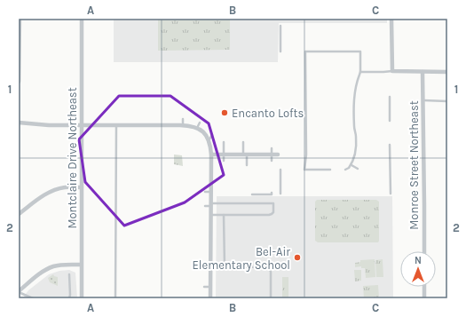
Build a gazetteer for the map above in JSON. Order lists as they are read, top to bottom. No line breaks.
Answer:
{"streets":{"street":["Montclaire Drive Northeast","Monroe Street Northeast"]},"places":["Encanto Lofts","Bel-Air Elementary School"],"north":"top","grid":{"columns":["A","B","C"],"rows":["1","2"]}}
